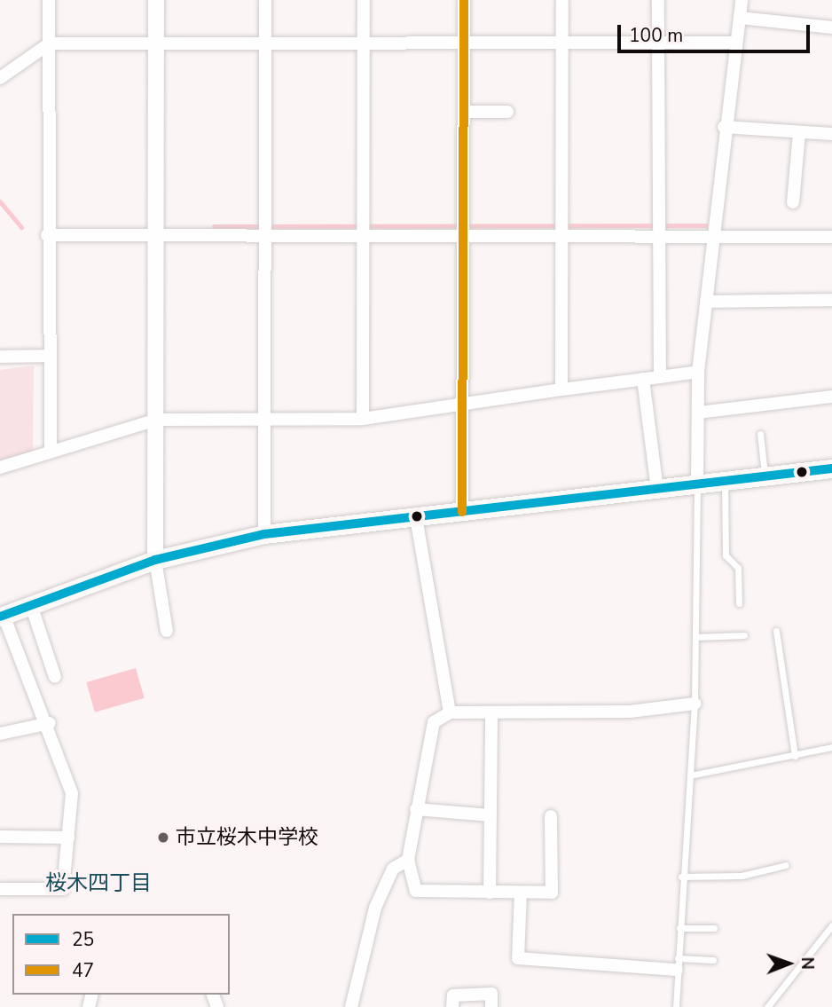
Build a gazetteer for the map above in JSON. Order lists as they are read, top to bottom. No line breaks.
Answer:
{"districts":["桜木四丁目"],"places":["市立桜木中学校"],"lines":["transit line 47","transit line 25"],"legend":["25","47"],"scale_bar":"100 m","north":"right"}
